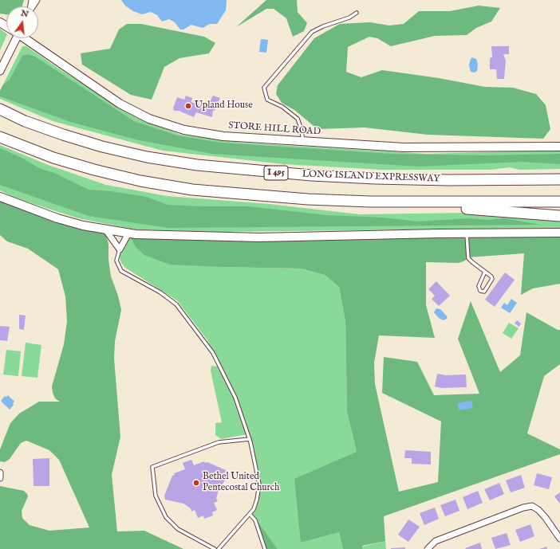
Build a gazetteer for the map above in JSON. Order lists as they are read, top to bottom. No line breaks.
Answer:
{"streets":{"highway":["I 495","LONG ISLAND EXPRESSWAY"],"main road":["STORE HILL ROAD"]},"places":["Upland House","Bethel United Pentecostal Church"],"north":"top"}
